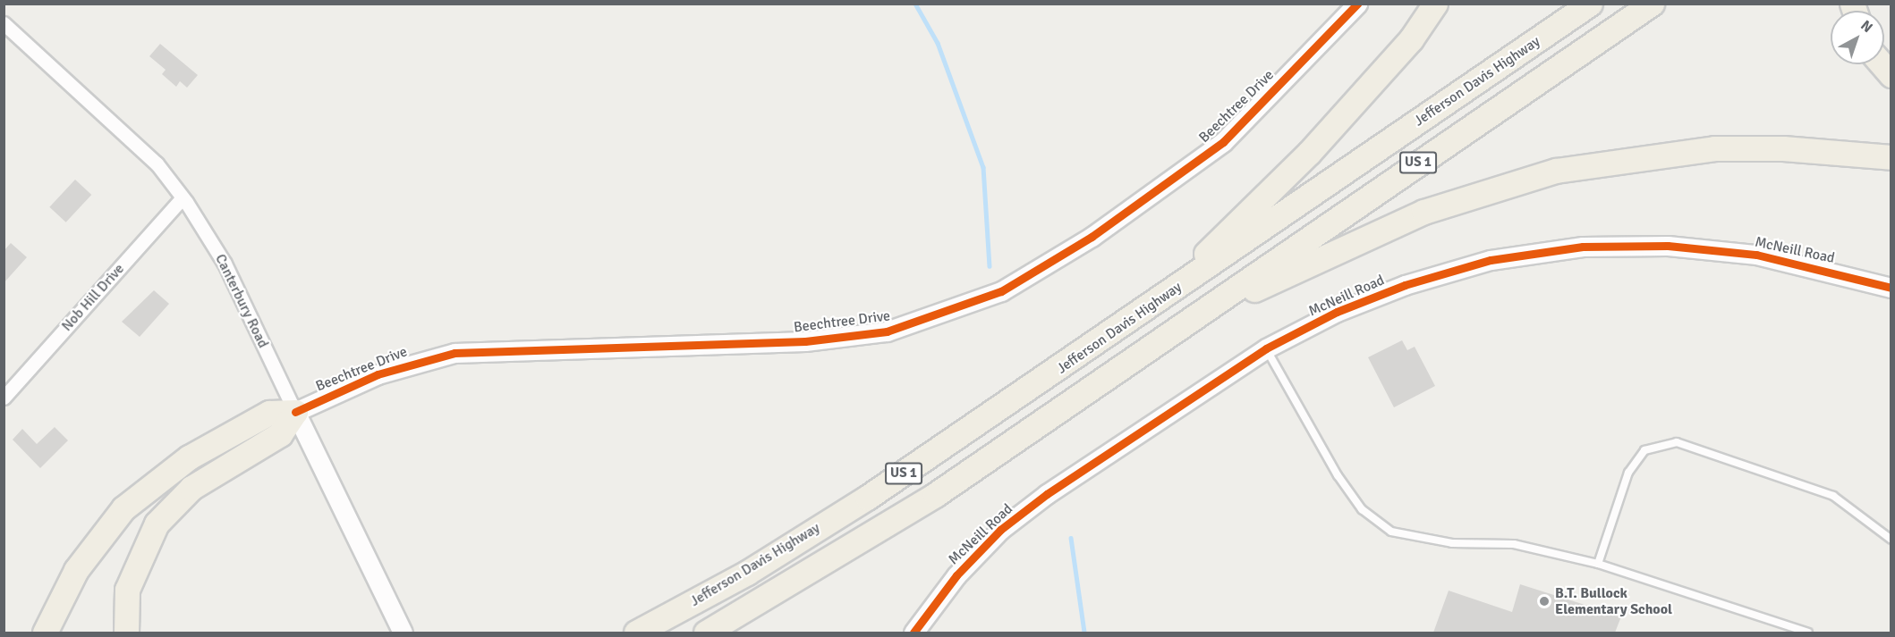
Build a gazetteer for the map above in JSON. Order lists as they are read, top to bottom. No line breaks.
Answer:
{"streets":{"highway":["Jefferson Davis Highway","US 1"],"street":["Beechtree Drive","McNeill Road","Nob Hill Drive","Canterbury Road"]},"crossings":[["Beechtree Drive","Canterbury Road"],["Nob Hill Drive","Canterbury Road"]],"places":["B.T. Bullock Elementary School"],"north":"top right"}
